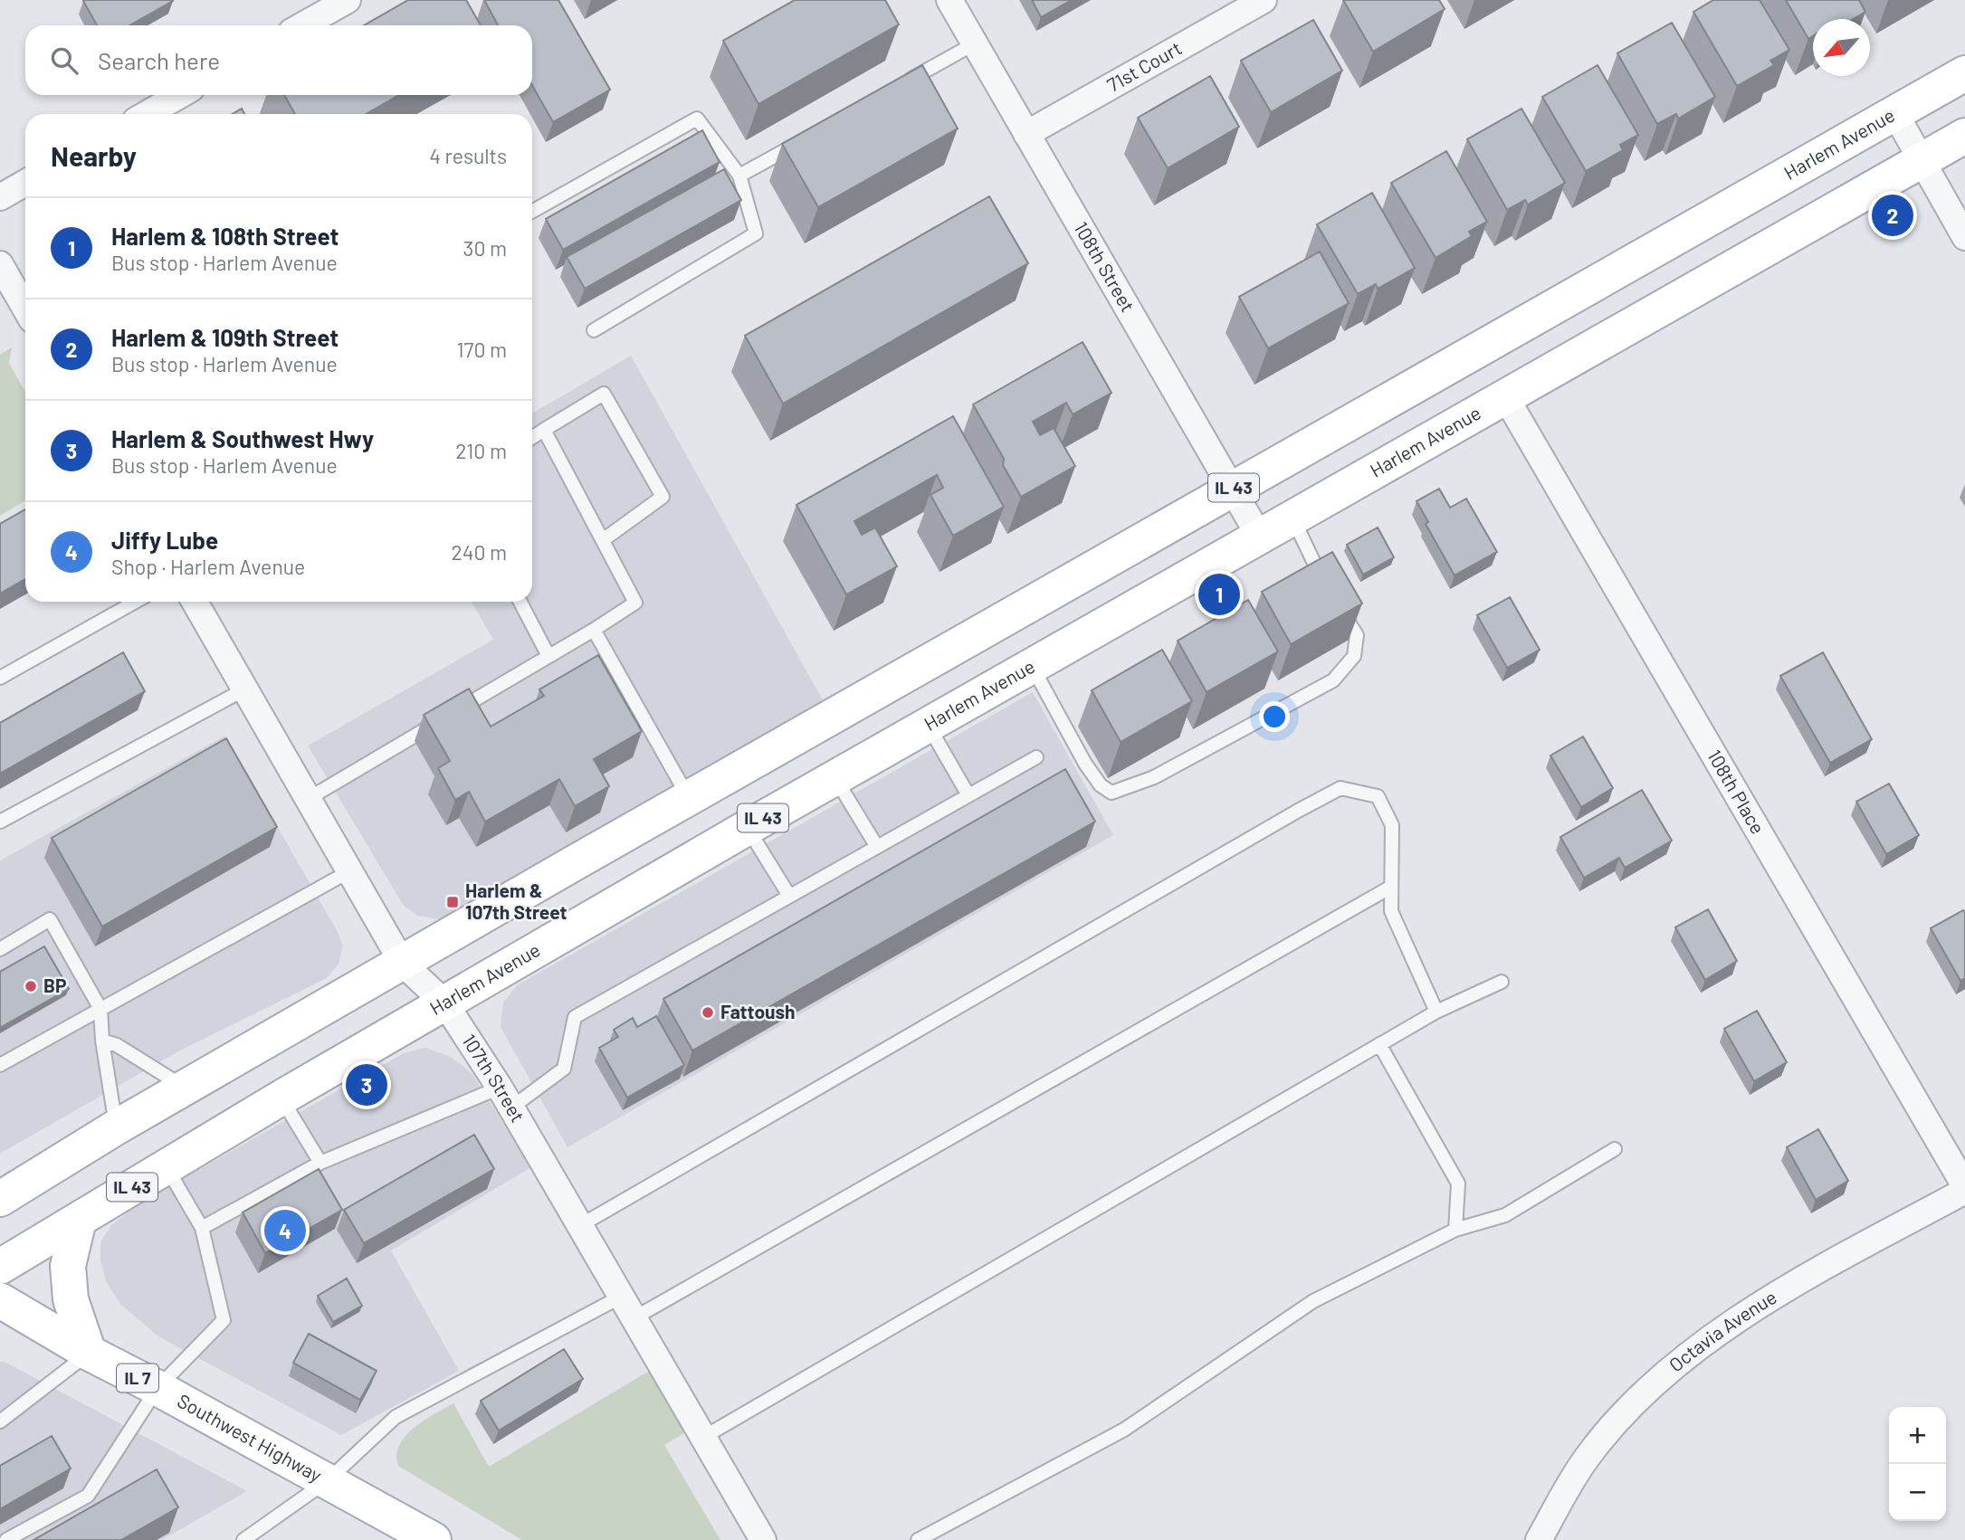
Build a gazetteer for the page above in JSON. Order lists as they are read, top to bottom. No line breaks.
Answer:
{"streets":{"main road":["Harlem Avenue","IL 43","IL 7","Southwest Highway"],"street":["71st Court","108th Street","108th Place","107th Street","Octavia Avenue"]},"crossings":[["71st Court","108th Street"],["Harlem Avenue","108th Street"],["Harlem Avenue","108th Place"],["Harlem Avenue","107th Street"],["Harlem Avenue","Southwest Highway"],["108th Place","Octavia Avenue"]],"places":{"transit":["Harlem & 107th Street"],"other":["BP","Fattoush"]},"north":"bottom left","page":{"search":"Search here","heading":["Nearby","4 results"],"pins":["2","1","3","4"],"list":[{"mark":"1","name":"Harlem & 108th Street","note":"Bus stop · Harlem Avenue","value":"30 m"},{"mark":"2","name":"Harlem & 109th Street","note":"Bus stop · Harlem Avenue","value":"170 m"},{"mark":"3","name":"Harlem & Southwest Hwy","note":"Bus stop · Harlem Avenue","value":"210 m"},{"mark":"4","name":"Jiffy Lube","note":"Shop · Harlem Avenue","value":"240 m"}],"map_buttons":["+","−"]}}
